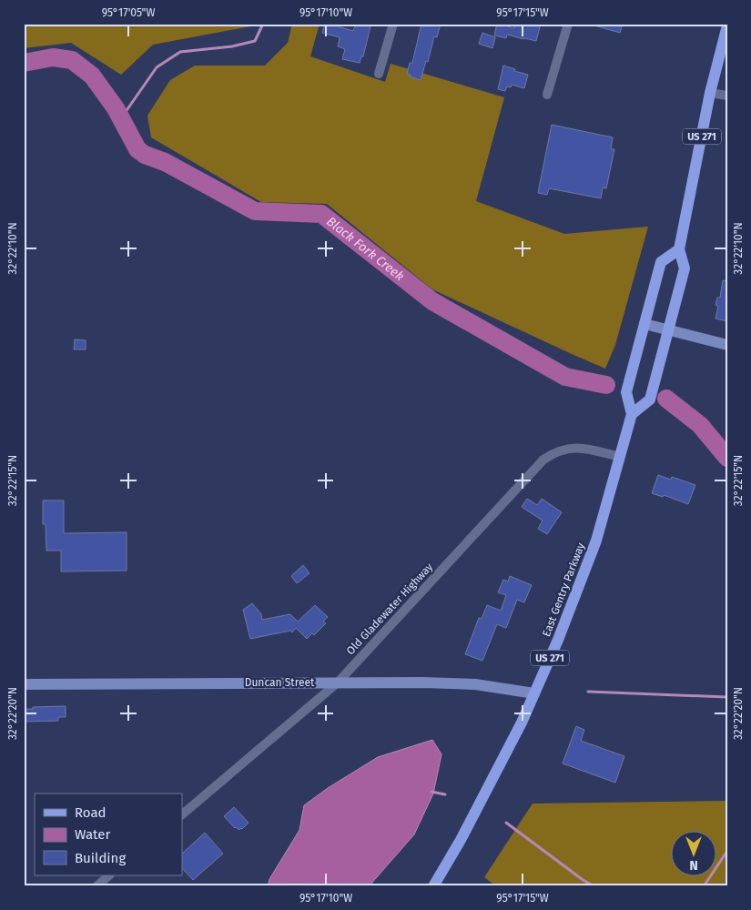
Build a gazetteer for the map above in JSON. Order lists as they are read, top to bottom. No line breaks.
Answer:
{"streets":{"main road":["US 271","East Gentry Parkway"],"street":["Old Gladewater Highway","Duncan Street"]},"crossings":[["US 271","East Gentry Parkway"],["East Gentry Parkway","Old Gladewater Highway"],["East Gentry Parkway","Duncan Street"],["Old Gladewater Highway","Duncan Street"]],"water":["Black Fork Creek"],"legend":["Road","Water","Building"],"north":"bottom","coordinates":["95°17'05\"W","95°17'10\"W","95°17'15\"W","32°22'10\"N","32°22'15\"N","32°22'20\"N"]}
